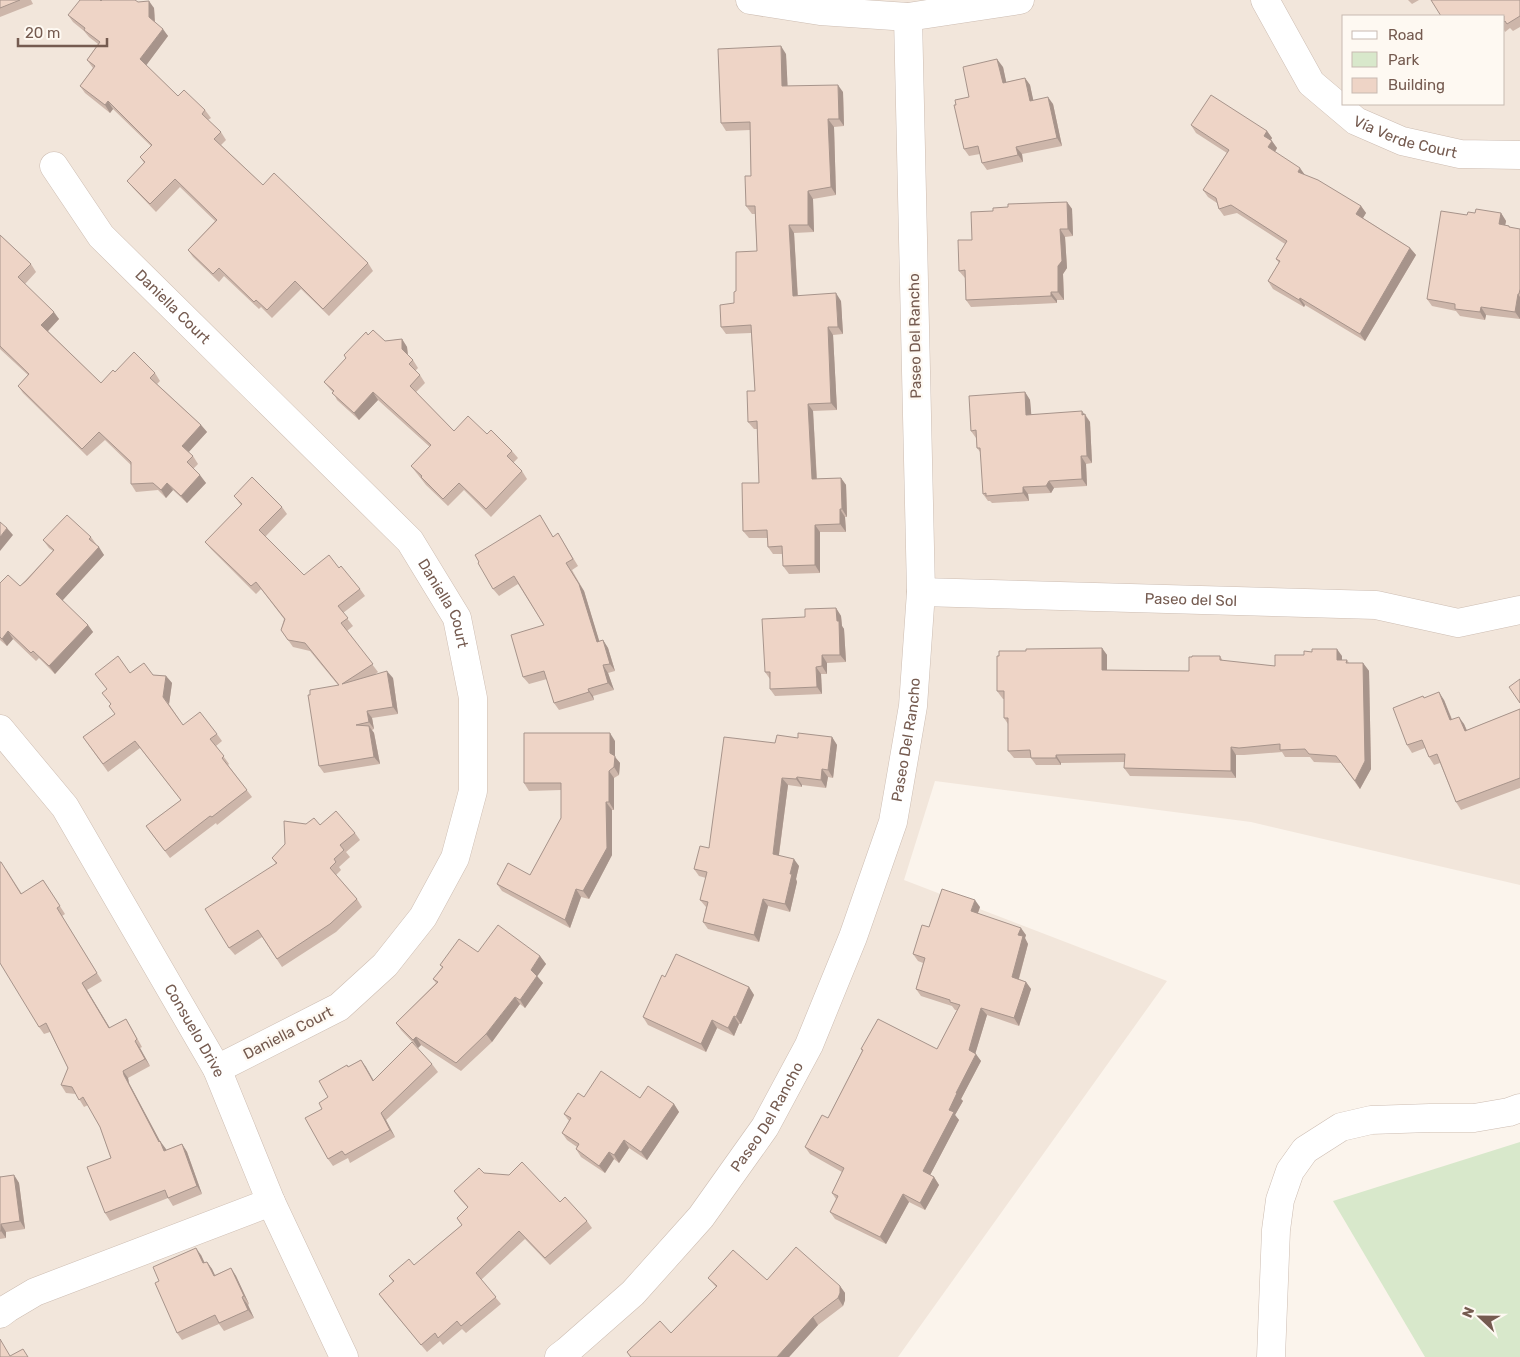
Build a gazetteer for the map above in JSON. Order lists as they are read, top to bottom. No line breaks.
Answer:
{"streets":{"street":["Vía Verde Court","Daniella Court","Paseo Del Rancho","Paseo del Sol","Consuelo Drive"]},"crossings":[["Daniella Court","Consuelo Drive"],["Paseo Del Rancho","Paseo del Sol"]],"legend":["Road","Park","Building"],"scale_bar":"20 m","north":"left"}
